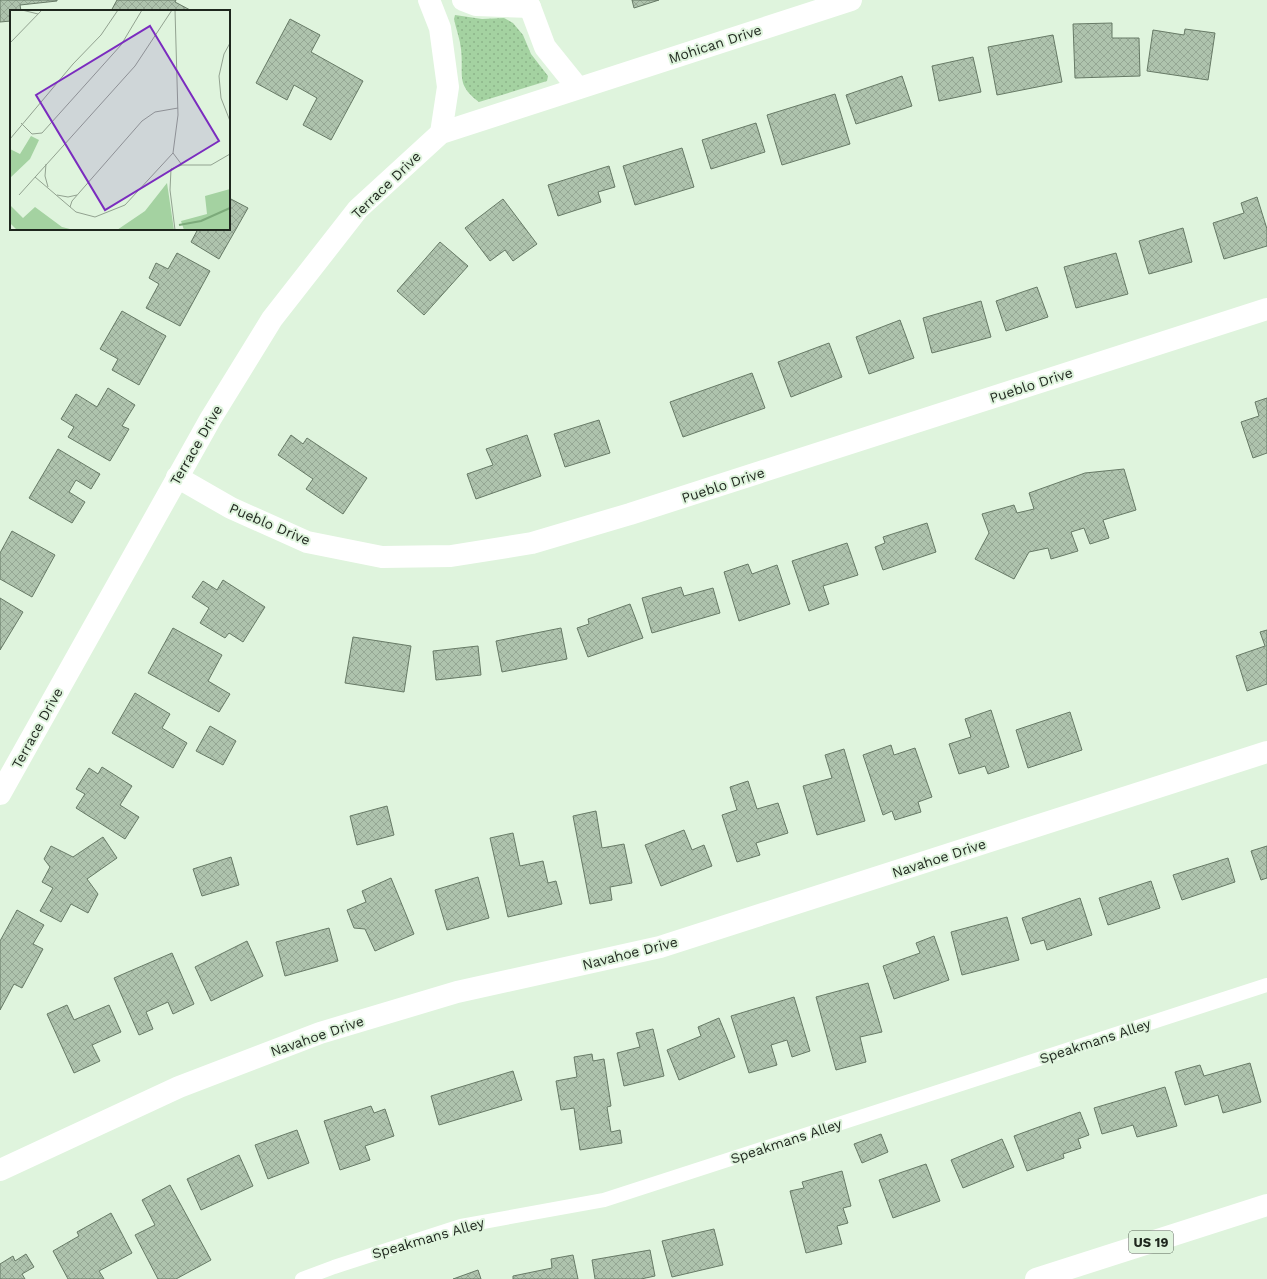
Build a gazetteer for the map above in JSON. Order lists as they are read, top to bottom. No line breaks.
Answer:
{"streets":{"street":["Mohican Drive","Terrace Drive","Pueblo Drive","Navahoe Drive","US 19"],"lane":["Speakmans Alley"]},"crossings":[["Mohican Drive","Terrace Drive"],["Terrace Drive","Pueblo Drive"]]}
